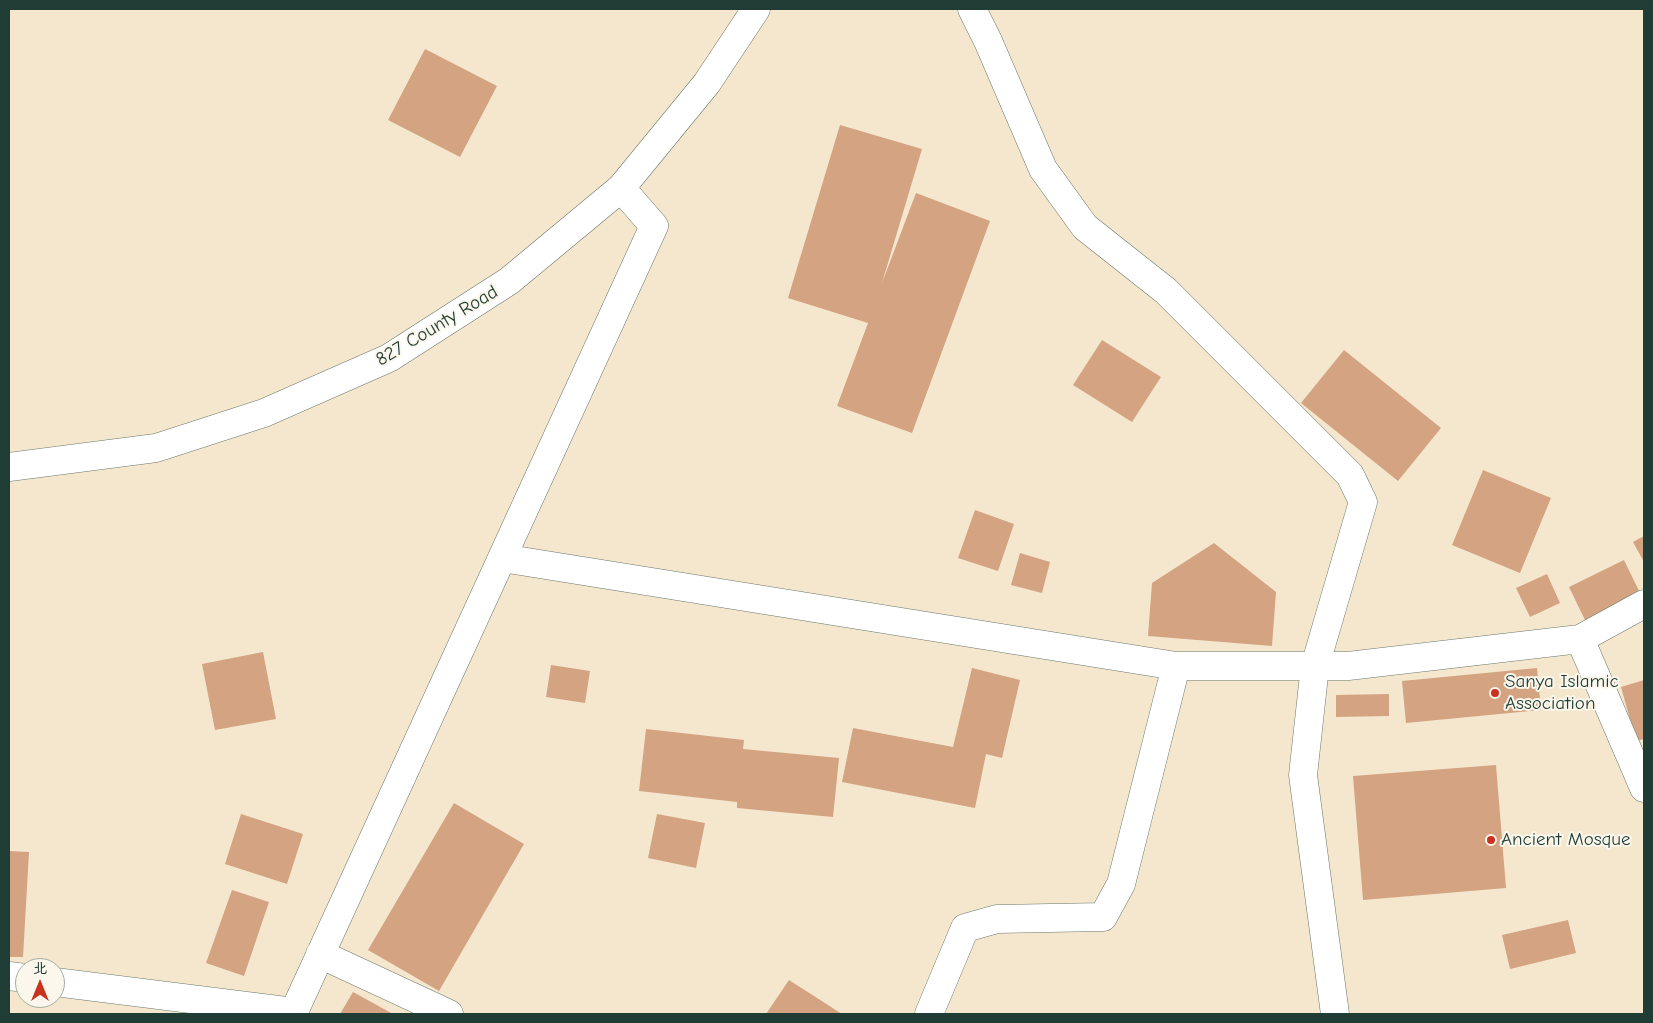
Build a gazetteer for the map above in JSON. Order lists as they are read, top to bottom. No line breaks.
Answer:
{"streets":{"street":["827 County Road"]},"places":["Sanya Islamic Association","Ancient Mosque"],"north":"top"}
